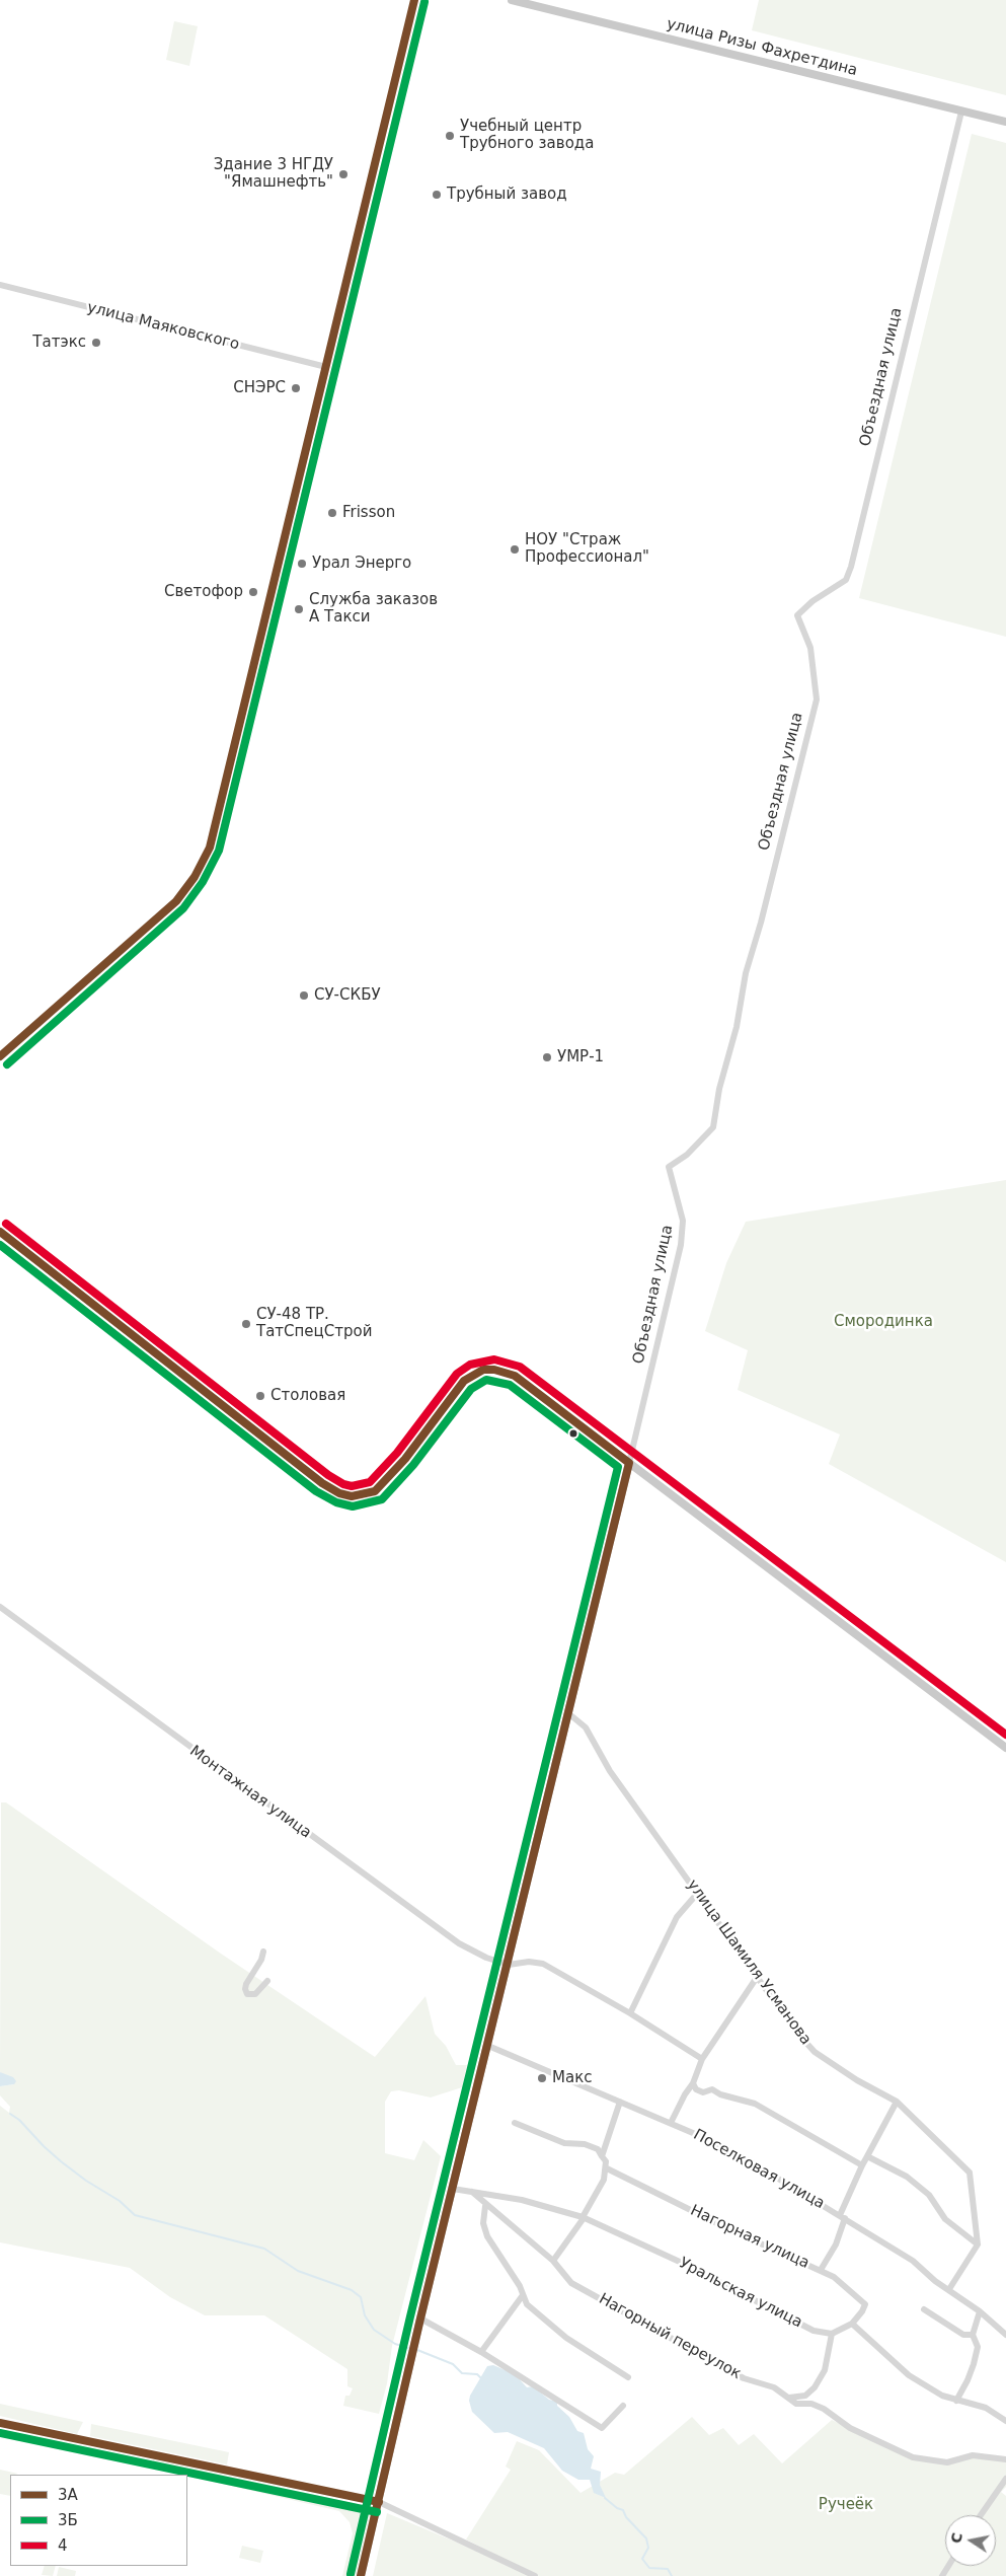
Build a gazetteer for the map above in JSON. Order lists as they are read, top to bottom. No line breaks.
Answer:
{"streets":{"main road":["улица Ризы Фахретдина"],"street":["улица Маяковского","Объездная улица","Монтажная улица","улица Шамиля Усманова","Поселковая улица","Нагорная улица","Уральская улица","Нагорный переулок"]},"crossings":[["улица Ризы Фахретдина","Объездная улица"],["Уральская улица","Нагорный переулок"]],"parks":["Смородинка","Ручеёк"],"places":["Учебный центр Трубного завода","Здание 3 НГДУ \"Ямашнефть\"","Трубный завод","Татэкс","СНЭРС","Frisson","НОУ \"Страж Профессионал\"","Урал Энерго","Светофор","Служба заказов А Такси","СУ-СКБУ","УМР-1","СУ-48 ТР. ТатСпецСтрой","Столовая","Макс"],"lines":["transit line 3А","transit line 3Б","transit line 4"],"legend":["3А","3Б","4"],"north":"left"}
